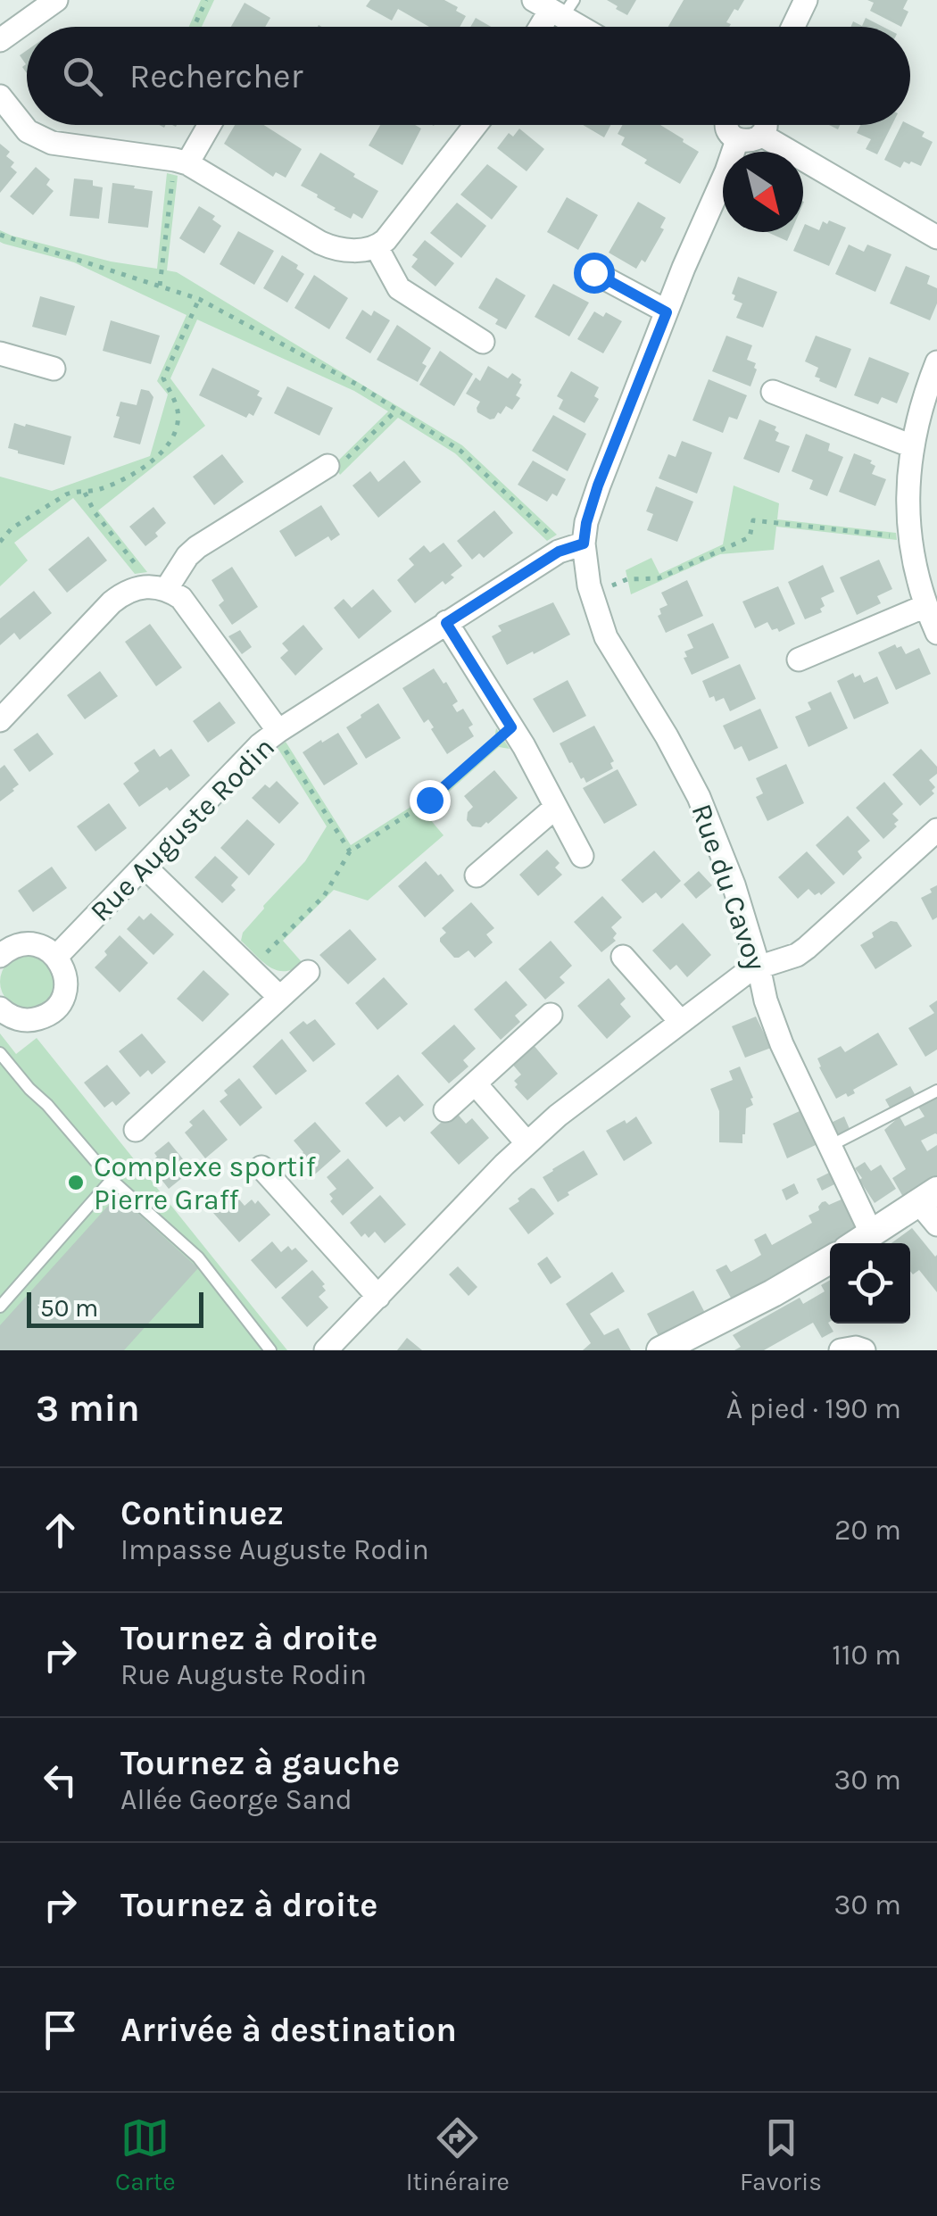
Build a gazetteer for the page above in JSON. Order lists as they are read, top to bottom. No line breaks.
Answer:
{"streets":{"street":["Rue Auguste Rodin","Rue du Cavoy"]},"crossings":[["Rue Auguste Rodin","Rue du Cavoy"]],"places":["Complexe sportif Pierre Graff"],"scale_bar":"50 m","north":"bottom right","page":{"search":"Rechercher","scale":"50 m","heading":["3 min","À pied · 190 m"],"list":[["Continuez","Impasse Auguste Rodin","20 m"],["Tournez à droite","Rue Auguste Rodin","110 m"],["Tournez à gauche","Allée George Sand","30 m"],["Tournez à droite","30 m"],"Arrivée à destination"],"nav":["Carte","Itinéraire","Favoris"]}}
